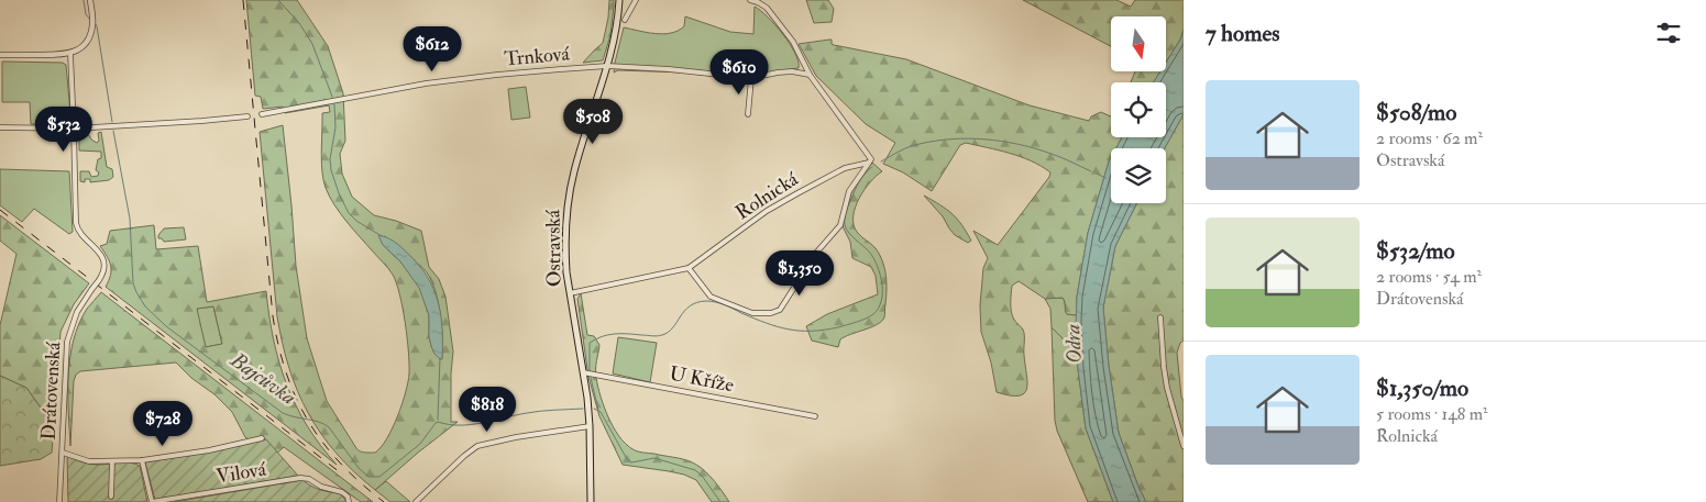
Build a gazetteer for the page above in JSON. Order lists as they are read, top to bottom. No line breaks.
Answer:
{"streets":{"main road":["Ostravská"],"street":["Trnková","Rolnická","U Kříže","Drátovenská","Vilová"]},"crossings":[["Trnková","Ostravská"],["Rolnická","Ostravská"],["Ostravská","U Kříže"]],"water":["Odra","Bajcůvka"],"north":"bottom","page":{"heading":"7 homes","price":["$612","$610","$508","$532","$1,350","$818","$728"],"list":[{"name":"$508/mo","note":"2 rooms · 62 m² · Ostravská"},{"name":"$532/mo","note":"2 rooms · 54 m² · Drátovenská"},{"name":"$1,350/mo","note":"5 rooms · 148 m² · Rolnická"}]}}
